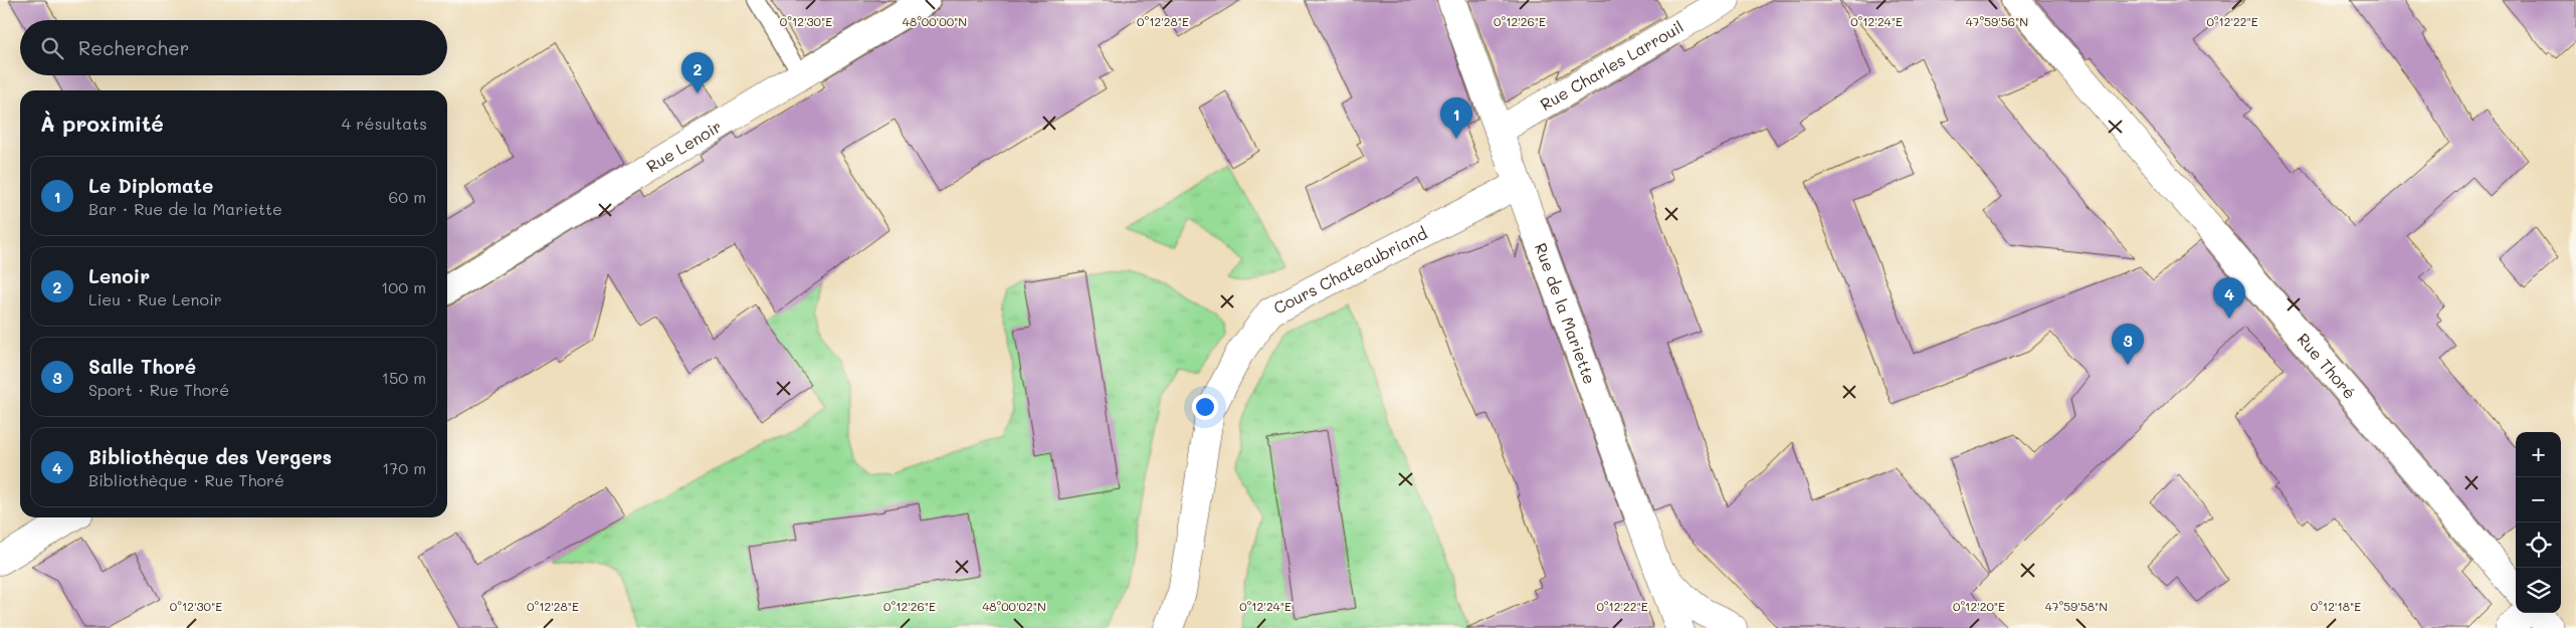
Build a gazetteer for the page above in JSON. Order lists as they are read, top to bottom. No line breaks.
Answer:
{"streets":{"street":["Rue Charles Larrouil","Rue Lenoir","Cours Chateaubriand","Rue de la Mariette","Rue Thoré"]},"crossings":[["Rue Charles Larrouil","Rue de la Mariette"],["Cours Chateaubriand","Rue de la Mariette"]],"page":{"search":"Rechercher","pins":["2","1","4","3"],"heading":["À proximité","4 résultats"],"list":[{"mark":"1","name":"Le Diplomate","note":"Bar · Rue de la Mariette","value":"60 m"},{"mark":"2","name":"Lenoir","note":"Lieu · Rue Lenoir","value":"100 m"},{"mark":"3","name":"Salle Thoré","note":"Sport · Rue Thoré","value":"150 m"},{"mark":"4","name":"Bibliothèque des Vergers","note":"Bibliothèque · Rue Thoré","value":"170 m"}],"map_buttons":["+","−"]},"coordinates":["0°12'30\"E","48°00'00\"N","0°12'28\"E","0°12'26\"E","0°12'24\"E","47°59'56\"N","0°12'22\"E","48°00'02\"N","0°12'20\"E","47°59'58\"N","0°12'18\"E"]}
